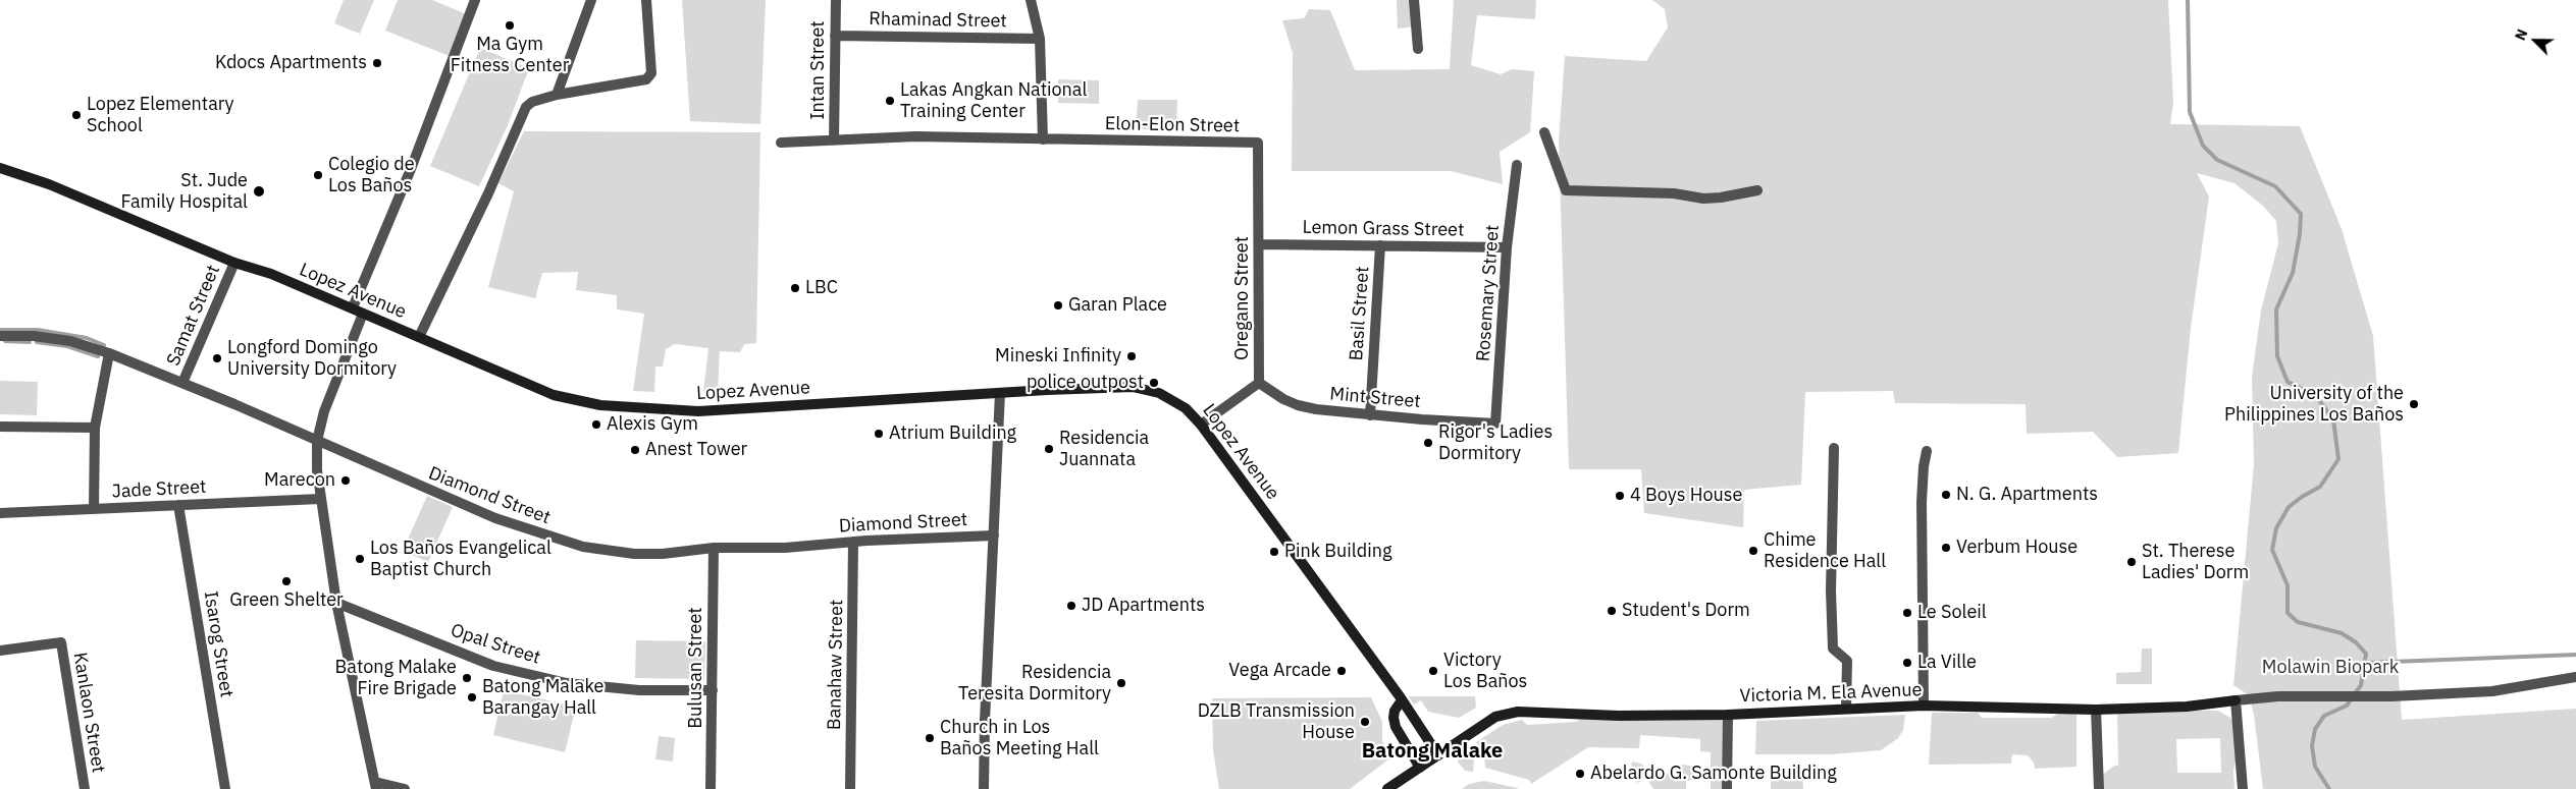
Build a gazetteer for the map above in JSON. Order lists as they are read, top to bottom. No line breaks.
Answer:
{"streets":{"main road":["Lopez Avenue","Victoria M. Ela Avenue"],"street":["Rhaminad Street","Intan Street","Elon-Elon Street","Lemon Grass Street","Rosemary Street","Oregano Street","Basil Street","Samat Street","Mint Street","Jade Street","Diamond Street","Isarog Street","Opal Street","Banahaw Street","Bulusan Street","Kanlaon Street"]},"crossings":[["Rhaminad Street","Intan Street"],["Intan Street","Elon-Elon Street"],["Elon-Elon Street","Oregano Street"],["Lemon Grass Street","Rosemary Street"],["Lemon Grass Street","Oregano Street"],["Lemon Grass Street","Basil Street"],["Lopez Avenue","Oregano Street"],["Lopez Avenue","Samat Street"],["Lopez Avenue","Victoria M. Ela Avenue"],["Rosemary Street","Mint Street"],["Oregano Street","Mint Street"],["Basil Street","Mint Street"],["Samat Street","Diamond Street"],["Jade Street","Isarog Street"],["Diamond Street","Banahaw Street"],["Diamond Street","Bulusan Street"],["Opal Street","Bulusan Street"]],"districts":["Batong Malake"],"parks":["Molawin Biopark"],"places":["Ma Gym Fitness Center","Kdocs Apartments","Lakas Angkan National Training Center","Lopez Elementary School","Colegio de Los Baños","St. Jude Family Hospital","LBC","Garan Place","Mineski Infinity","Longford Domingo University Dormitory","police outpost","University of the Philippines Los Baños","Alexis Gym","Atrium Building","Rigor's Ladies Dormitory","Residencia Juannata","Anest Tower","Marecon","N. G. Apartments","4 Boys House","Verbum House","Chime Residence Hall","Pink Building","Los Baños Evangelical Baptist Church","St. Therese Ladies' Dorm","Green Shelter","JD Apartments","Student's Dorm","Le Soleil","La Ville","Vega Arcade","Victory Los Baños","Batong Malake Fire Brigade","Residencia Teresita Dormitory","Batong Malake Barangay Hall","DZLB Transmission House","Church in Los Baños Meeting Hall","Abelardo G. Samonte Building"],"north":"top left"}
